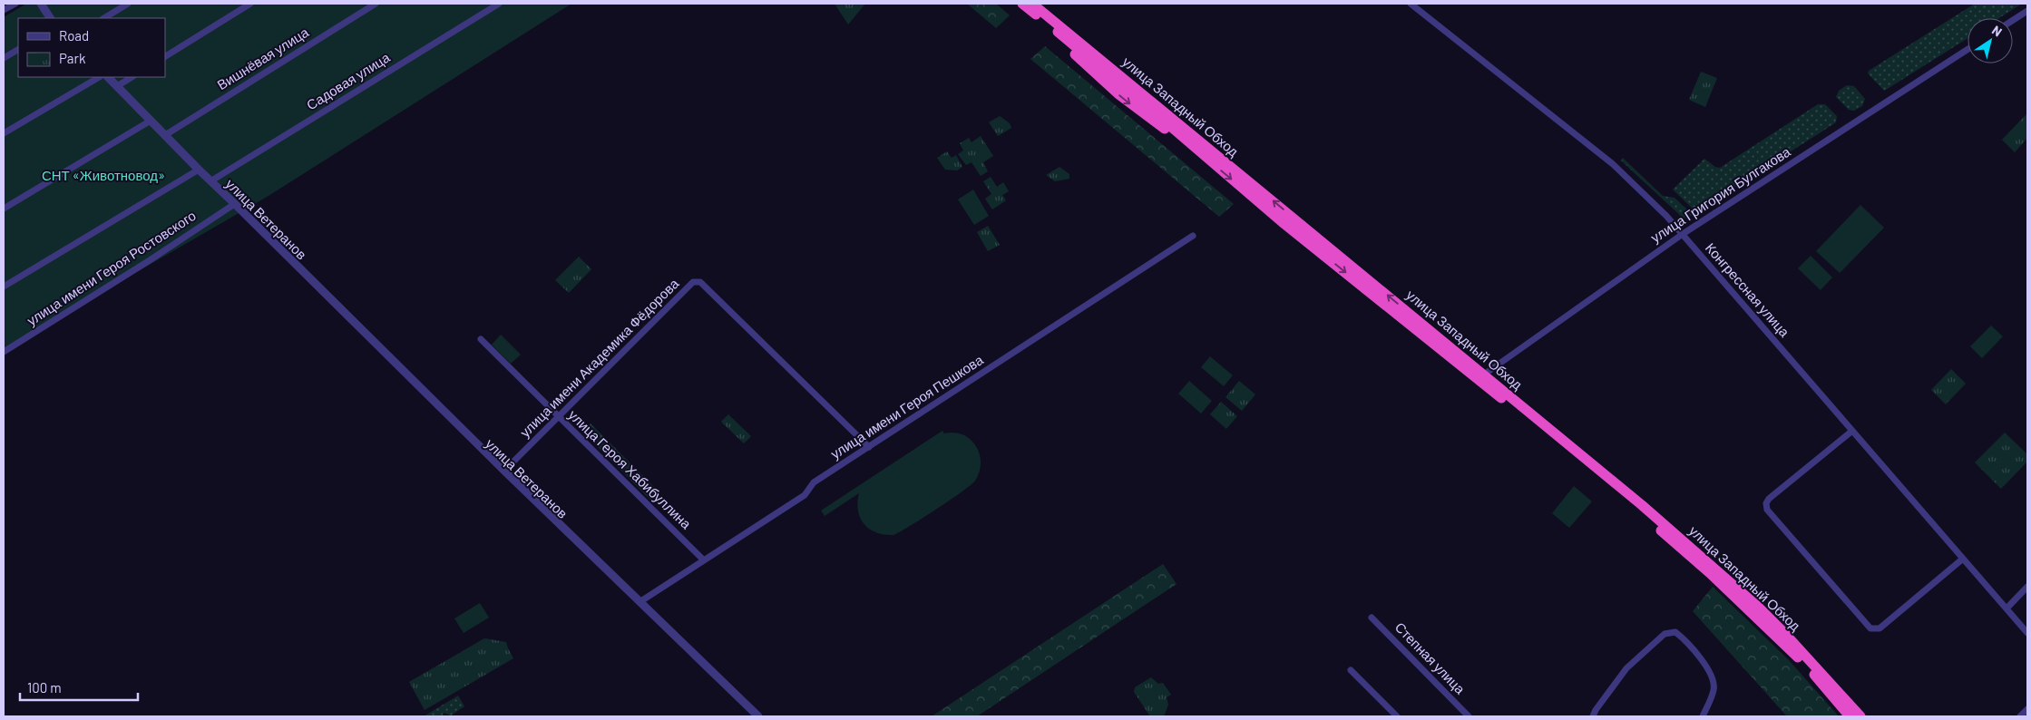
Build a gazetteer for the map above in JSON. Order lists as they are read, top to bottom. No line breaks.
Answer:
{"streets":{"highway":["улица Западный Обход"],"street":["Вишнёвая улица","Садовая улица","улица Григория Булгакова","улица Ветеранов","улица имени Героя Ростовского","Конгрессная улица","улица имени Академика Фёдорова","улица имени Героя Пешкова","улица Героя Хабибуллина","Степная улица"]},"crossings":[["Садовая улица","улица Ветеранов"],["улица Западный Обход","улица Григория Булгакова"],["улица Григория Булгакова","Конгрессная улица"],["улица Ветеранов","улица имени Героя Ростовского"],["улица Ветеранов","улица имени Академика Фёдорова"],["улица Ветеранов","улица имени Героя Пешкова"],["улица имени Академика Фёдорова","улица имени Героя Пешкова"],["улица имени Академика Фёдорова","улица Героя Хабибуллина"],["улица имени Героя Пешкова","улица Героя Хабибуллина"]],"parks":["СНТ «Животновод»"],"legend":["Road","Park"],"scale_bar":"100 m","north":"top right"}
